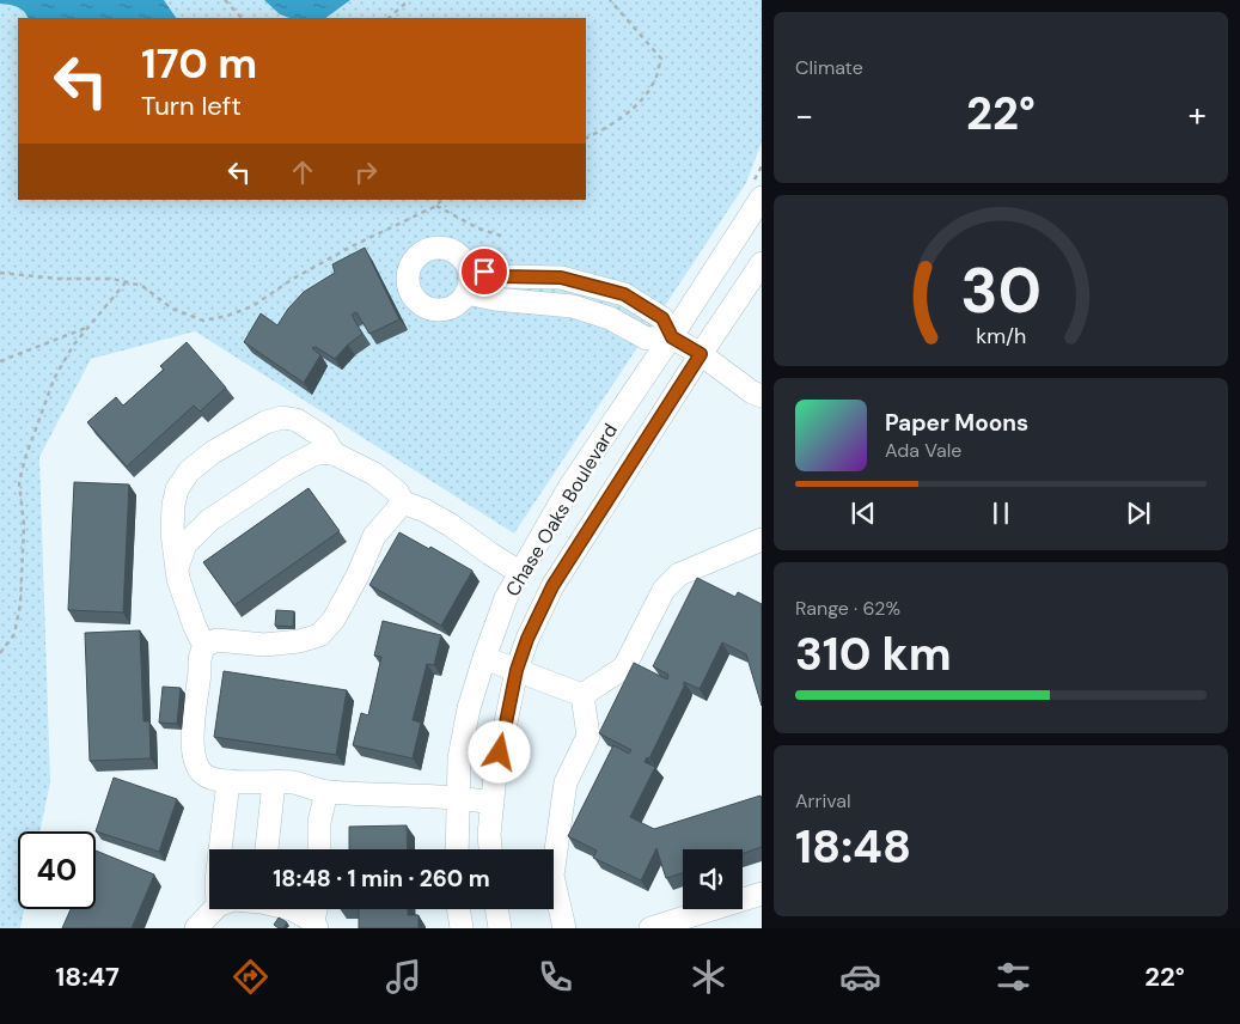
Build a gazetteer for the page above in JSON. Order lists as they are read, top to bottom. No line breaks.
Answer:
{"streets":{"street":["Chase Oaks Boulevard"]},"page":{"tile":["Climate",["Range · 62%","310 km"],["Arrival","18:48"]],"turn":["170 m","Turn left"],"heat":["−","22°","+"],"song":["Paper Moons","Ada Vale"],"limit":"40","trip":"18:48 · 1 min · 260 m","tabs":["18:47","22°"],"gauge":["30","km/h"]}}
